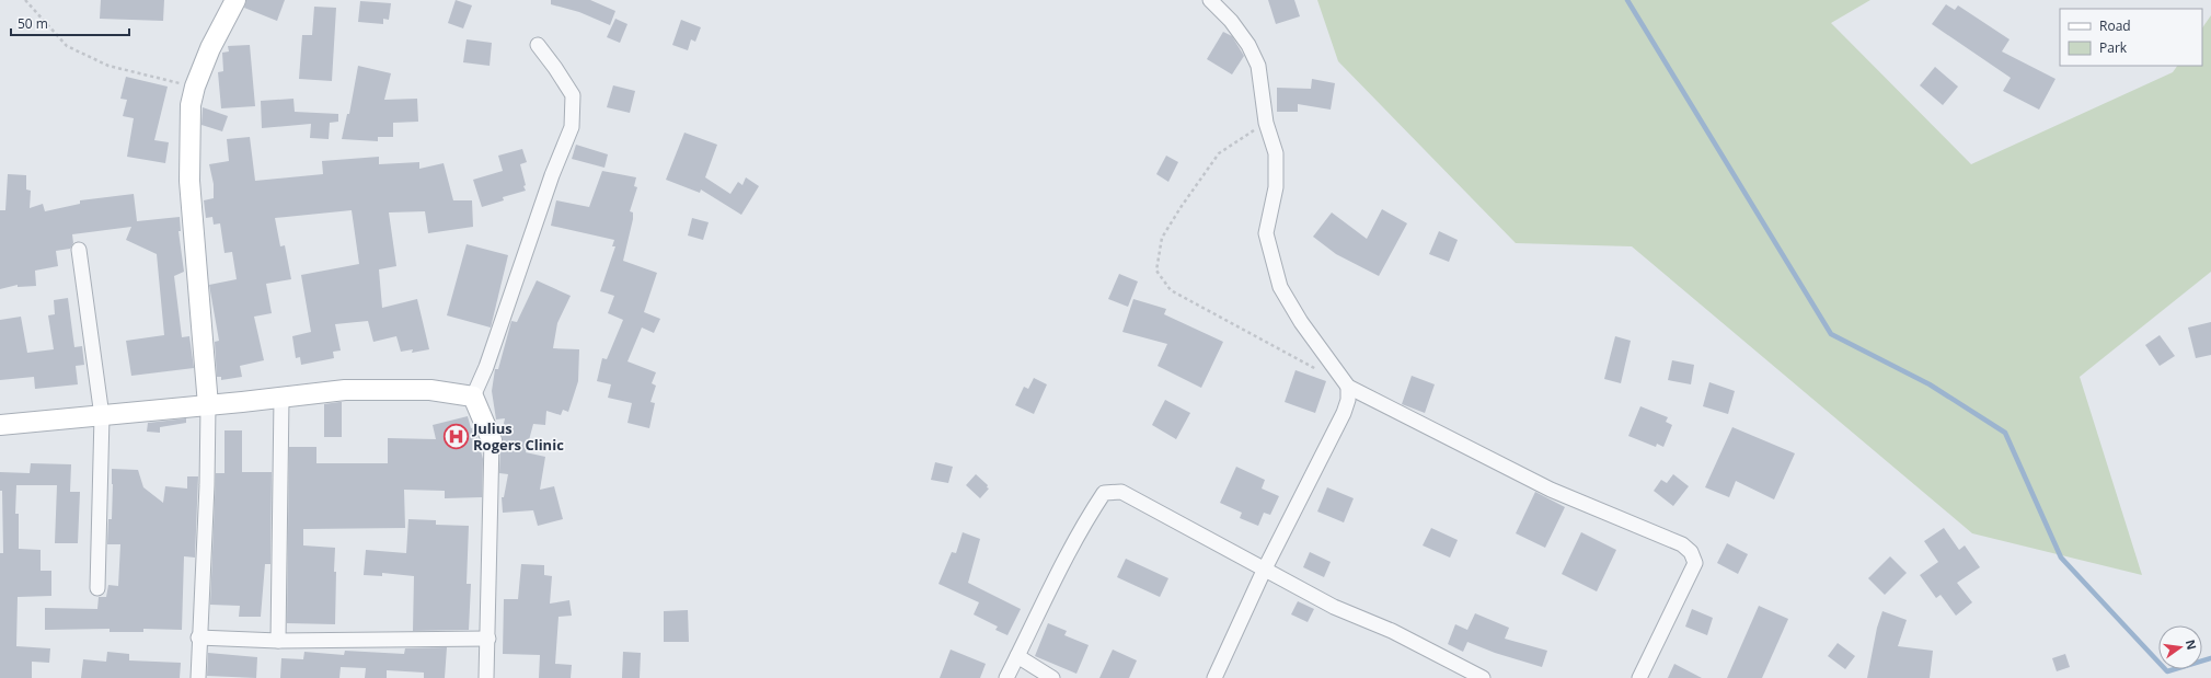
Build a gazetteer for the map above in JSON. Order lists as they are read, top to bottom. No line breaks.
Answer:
{"places":{"hospital":["Julius Rogers Clinic"]},"legend":["Road","Park"],"scale_bar":"50 m","north":"right"}
